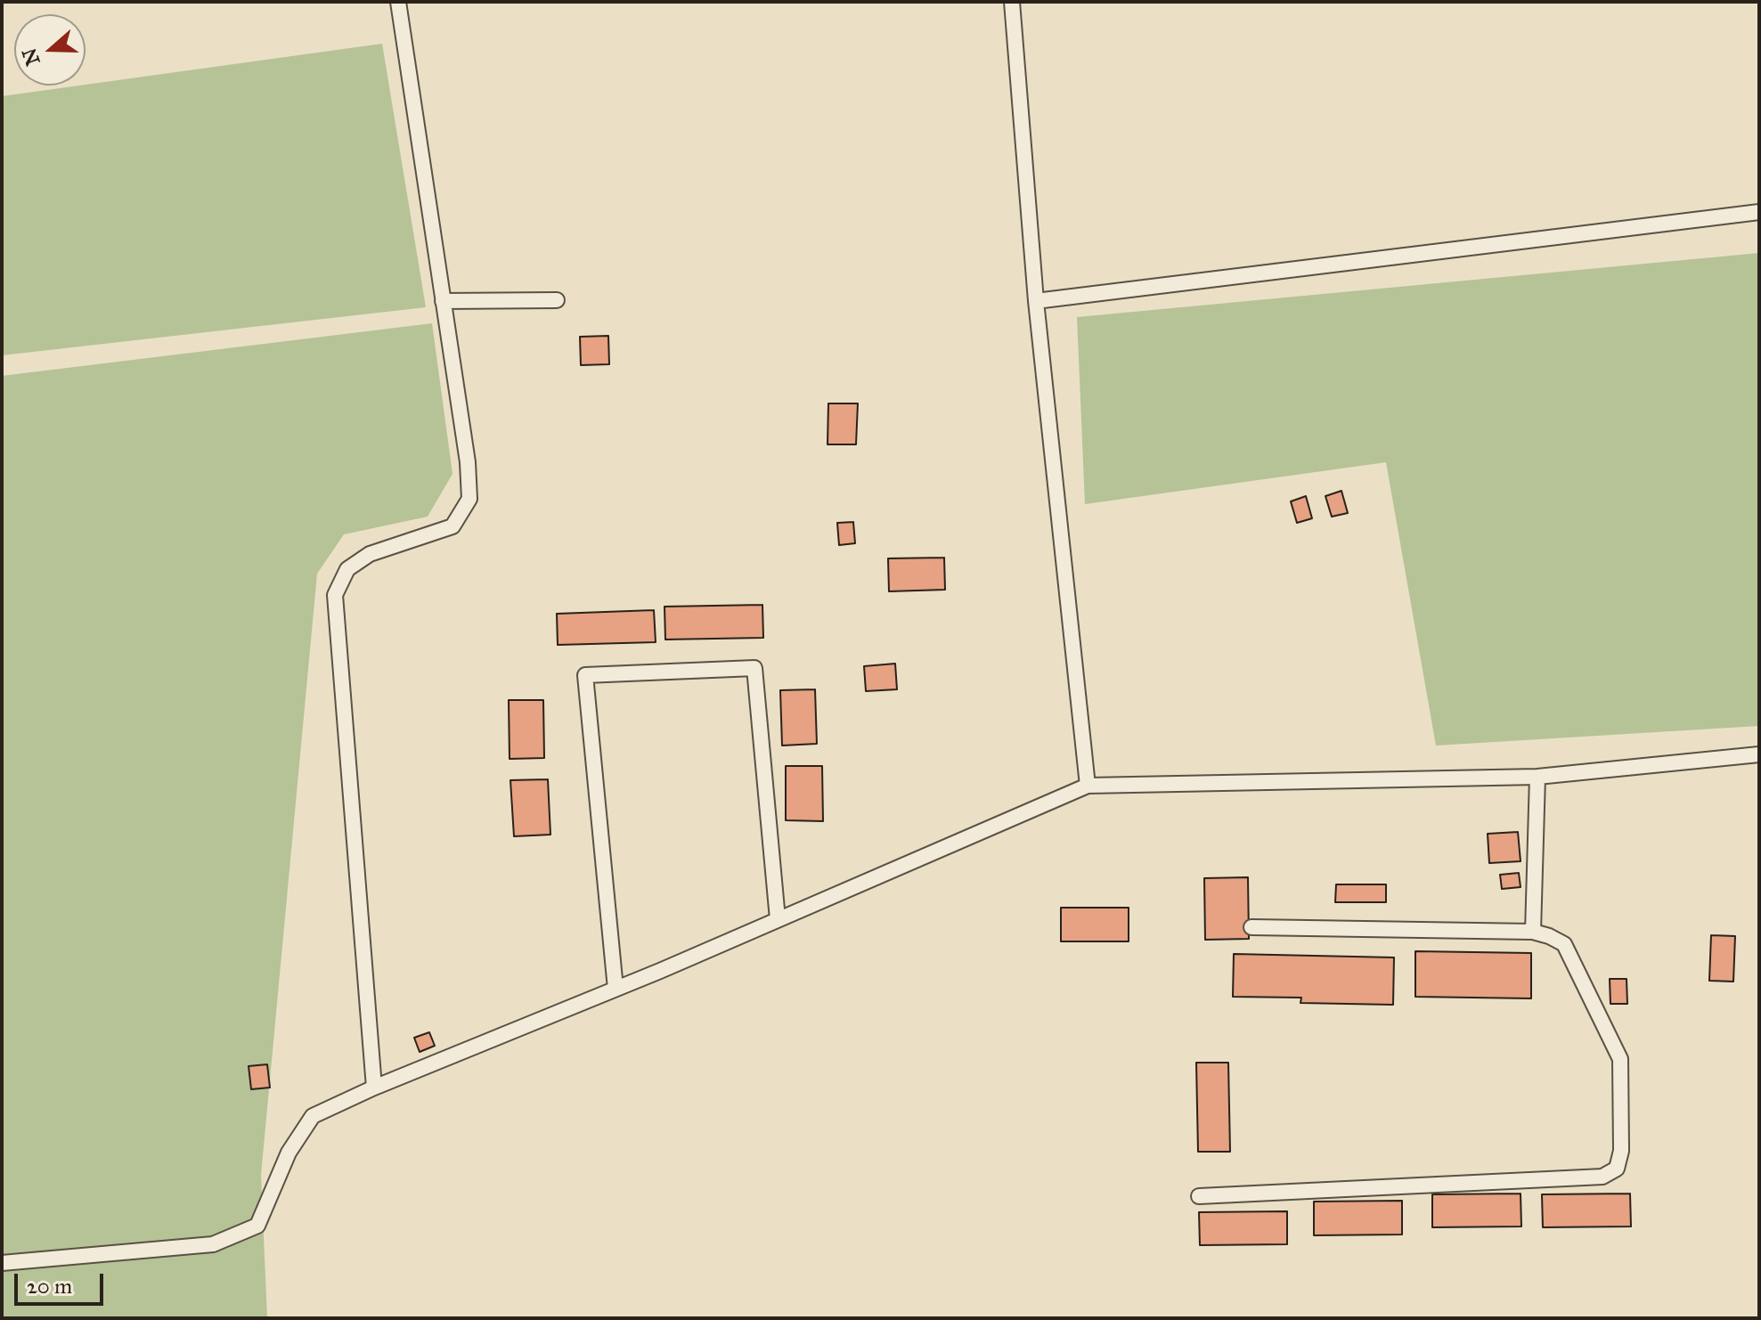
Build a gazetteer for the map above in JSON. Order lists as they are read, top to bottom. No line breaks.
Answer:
{"scale_bar":"20 m","north":"left"}
